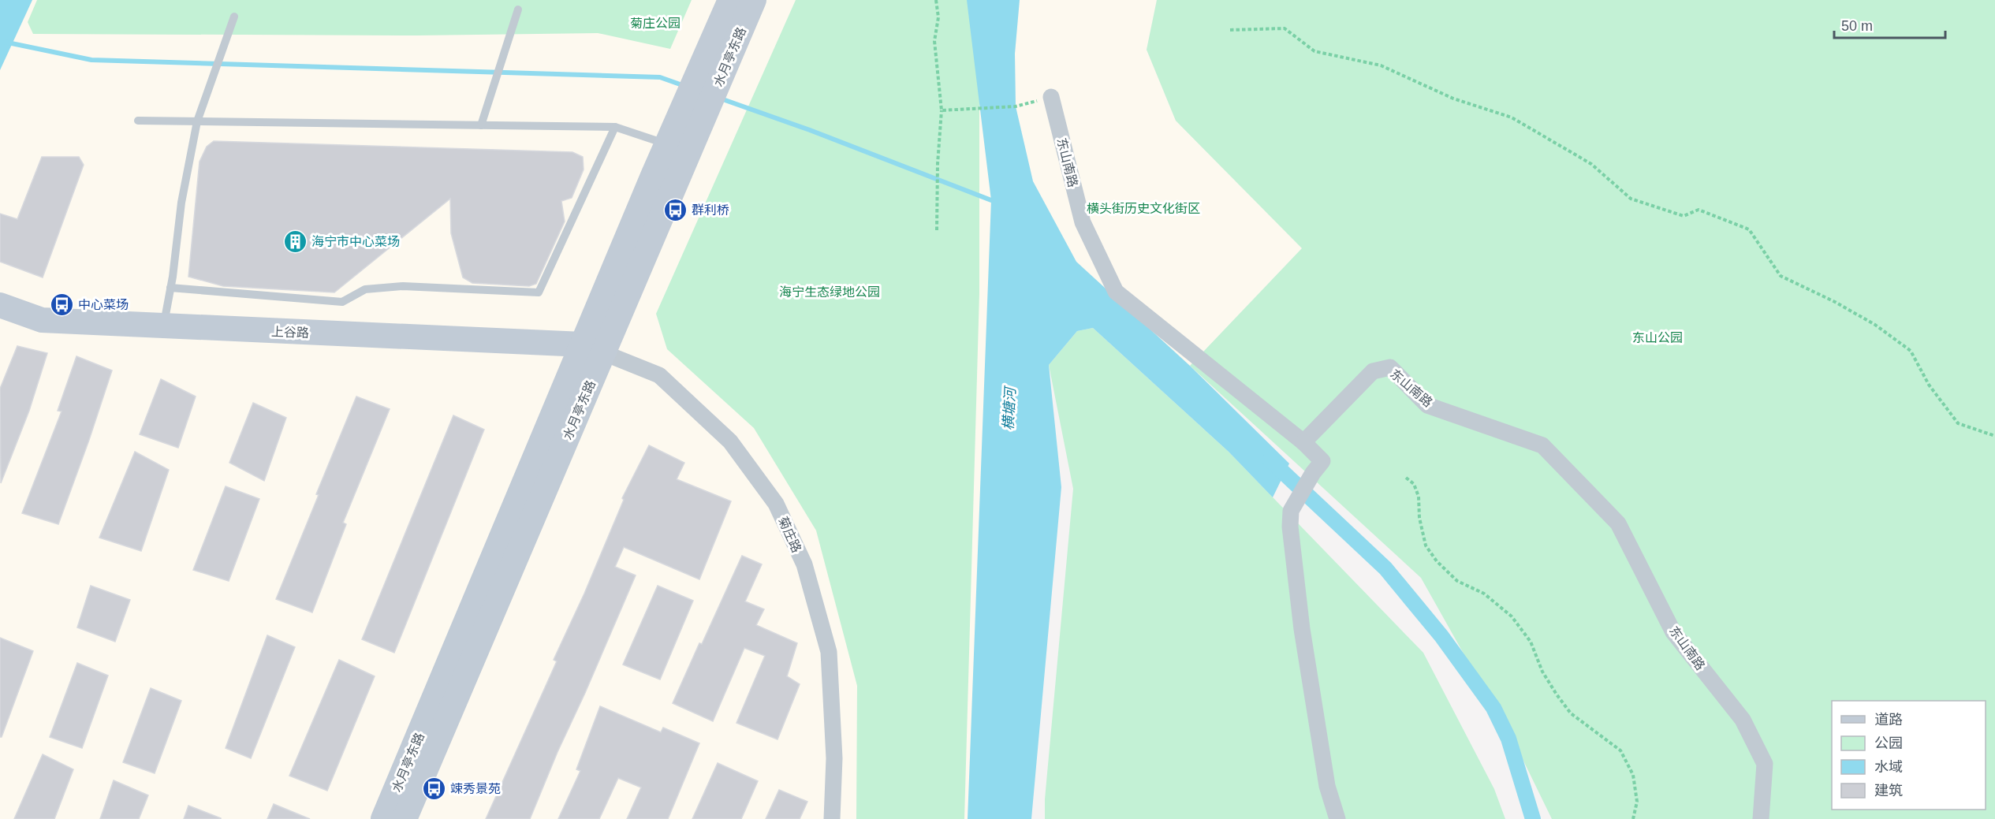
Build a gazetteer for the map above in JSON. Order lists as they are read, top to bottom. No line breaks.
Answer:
{"streets":{"main road":["水月亭东路","上谷路"],"street":["东山南路","菊庄路"]},"crossings":[["水月亭东路","上谷路"],["水月亭东路","菊庄路"],["上谷路","菊庄路"]],"water":["横塘河"],"parks":["菊庄公园","横头街历史文化街区","海宁生态绿地公园","东山公园"],"places":{"bus stop":["群利桥","中心菜场","竦秀景苑"],"building":["海宁市中心菜场"]},"legend":["道路","公园","水域","建筑"],"scale_bar":"50 m"}
